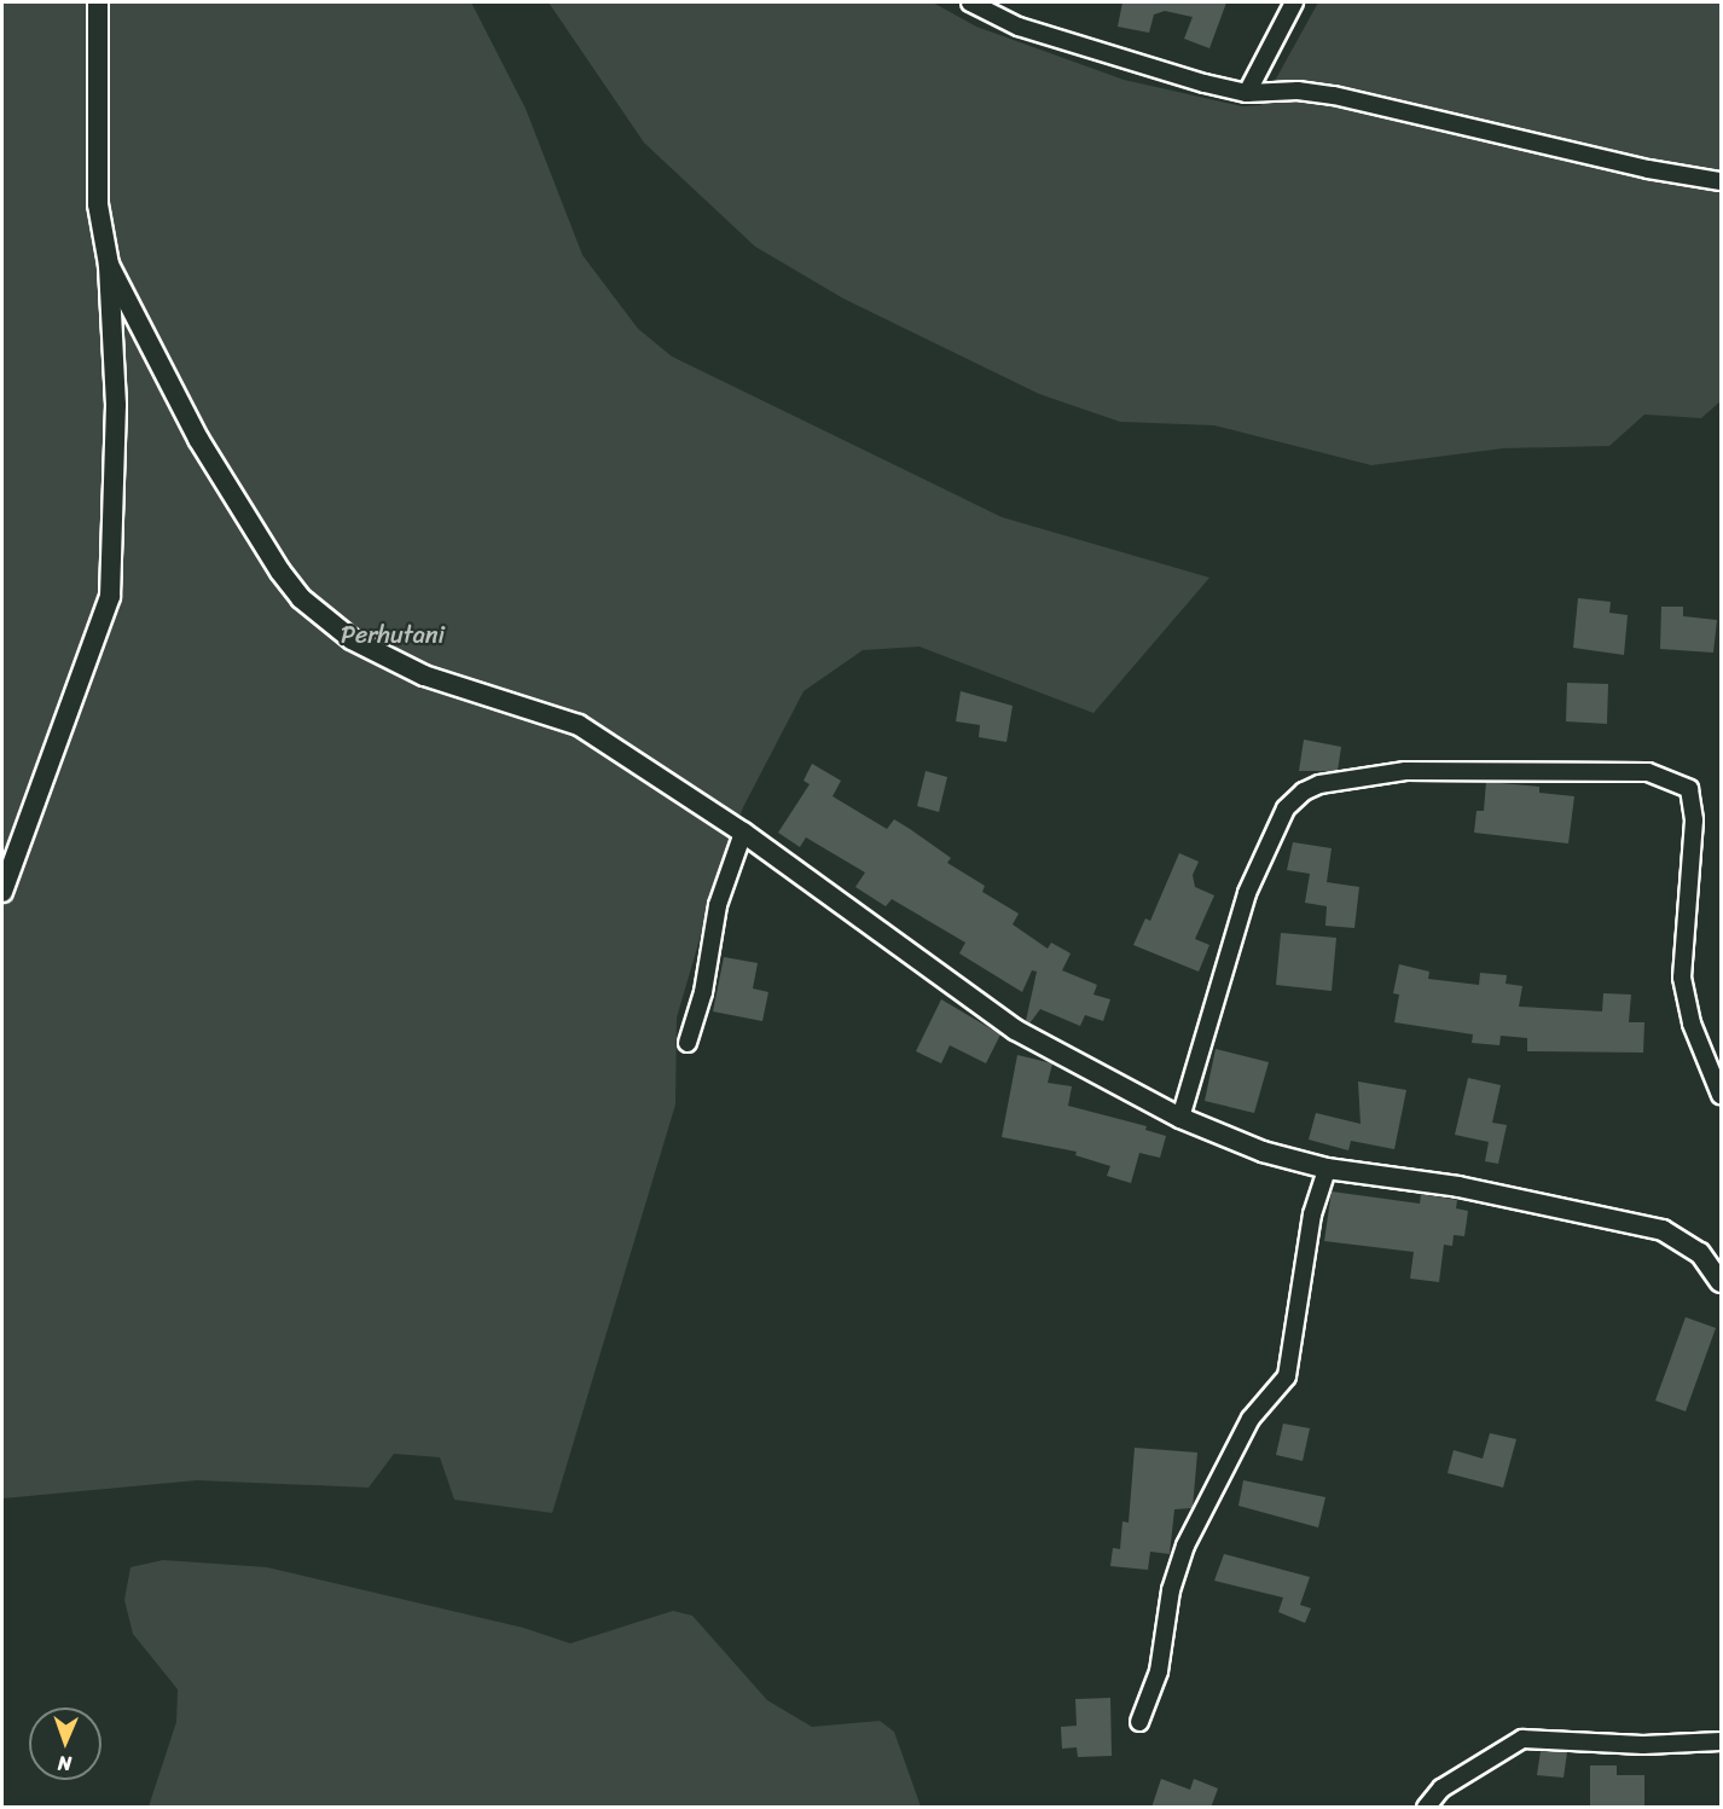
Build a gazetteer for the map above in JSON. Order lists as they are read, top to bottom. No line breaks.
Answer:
{"parks":["Perhutani"],"north":"bottom"}
